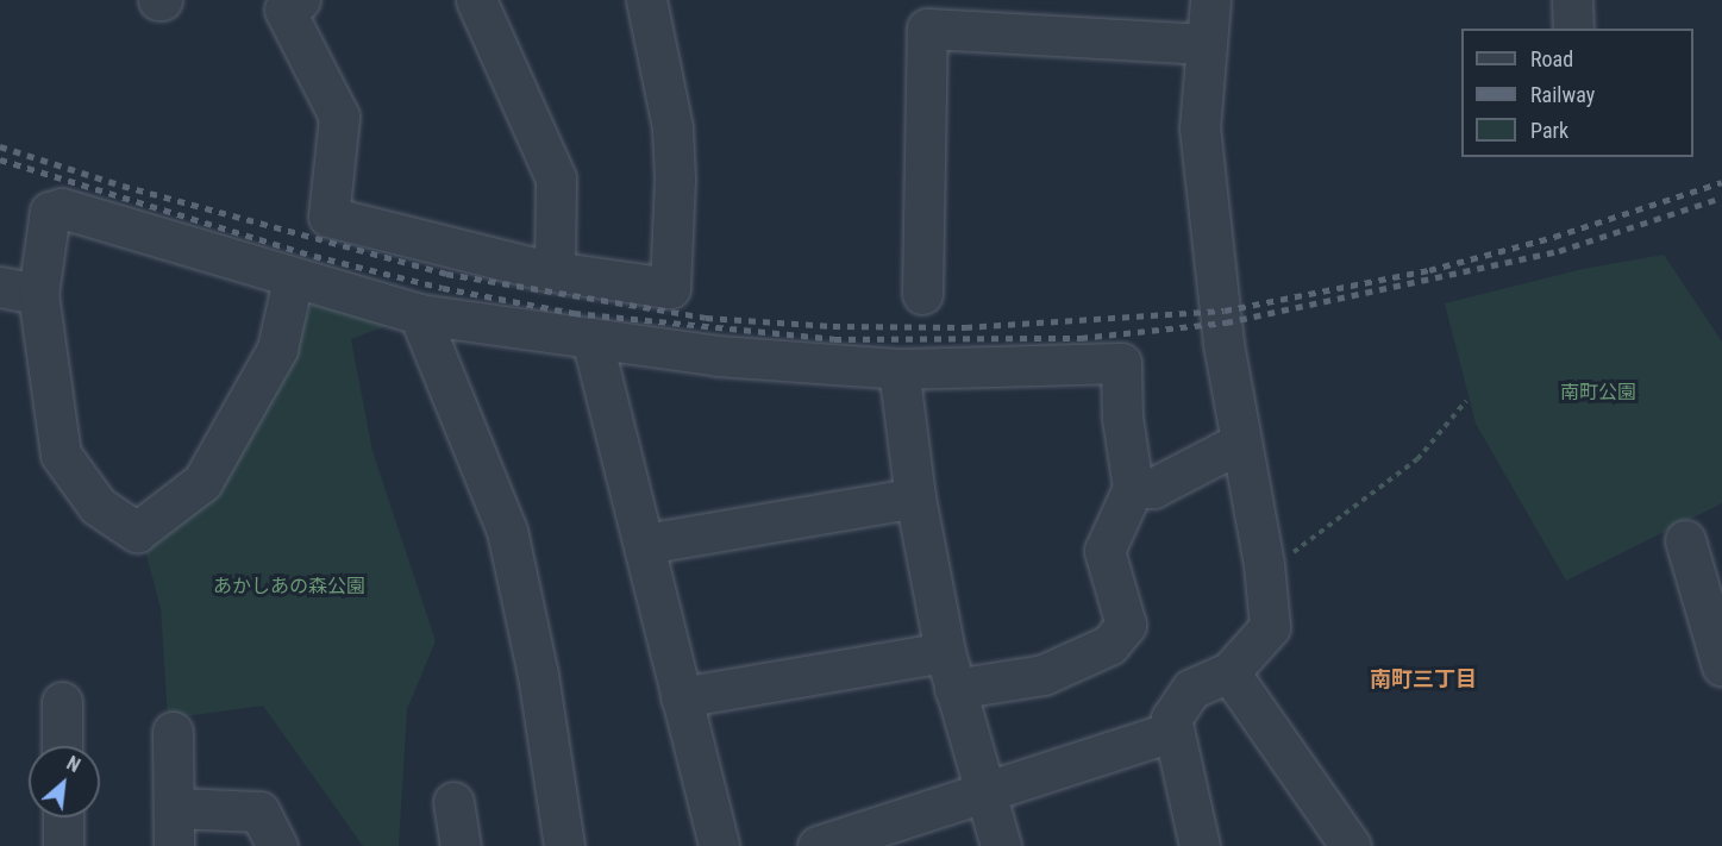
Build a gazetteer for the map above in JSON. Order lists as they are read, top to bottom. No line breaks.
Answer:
{"districts":["南町三丁目"],"parks":["南町公園","あかしあの森公園"],"legend":["Road","Railway","Park"],"north":"top right"}
